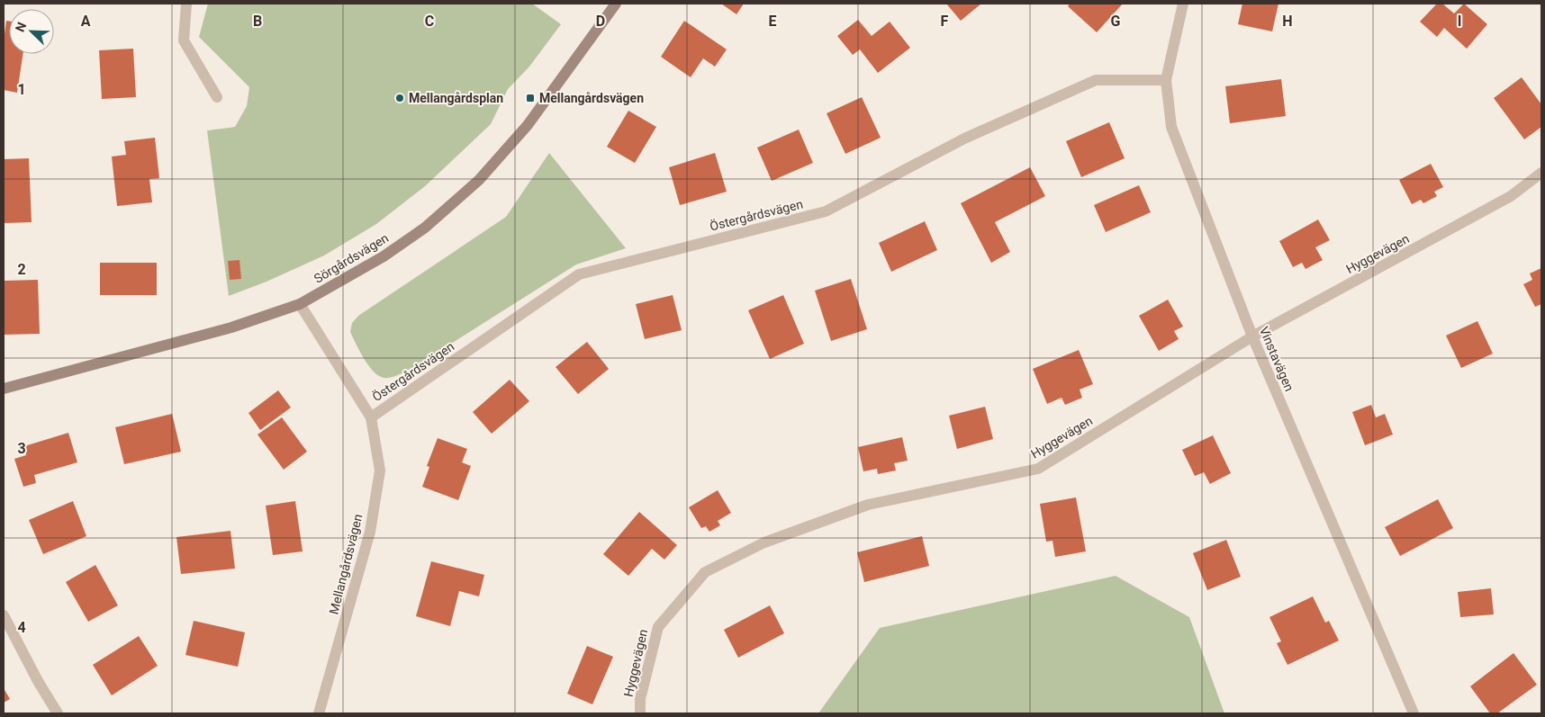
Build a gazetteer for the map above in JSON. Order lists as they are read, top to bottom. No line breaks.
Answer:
{"streets":{"street":["Östergårdsvägen","Hyggevägen","Sörgårdsvägen","Vinstavägen","Mellangårdsvägen"]},"crossings":[["Östergårdsvägen","Vinstavägen"],["Östergårdsvägen","Mellangårdsvägen"],["Hyggevägen","Vinstavägen"],["Sörgårdsvägen","Mellangårdsvägen"]],"places":{"other":["Mellangårdsplan"],"transit":["Mellangårdsvägen"]},"north":"top left","grid":{"columns":["A","B","C","D","E","F","G","H","I"],"rows":["1","2","3","4"]}}
